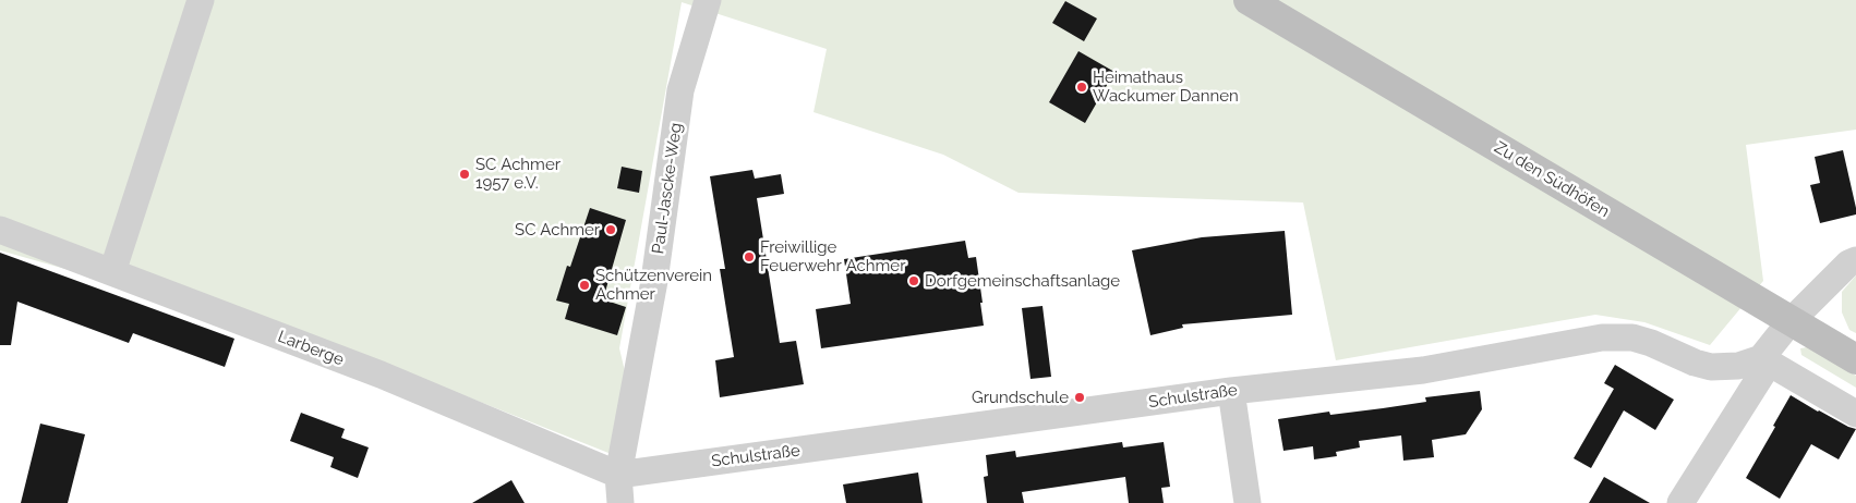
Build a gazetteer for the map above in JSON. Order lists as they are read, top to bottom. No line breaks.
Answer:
{"streets":{"street":["Zu den Südhöfen","Paul-Jascke-Weg","Larberge","Schulstraße"]},"crossings":[["Paul-Jascke-Weg","Larberge"],["Paul-Jascke-Weg","Schulstraße"],["Larberge","Schulstraße"]],"places":["Heimathaus Wackumer Dannen","SC Achmer 1957 e.V.","SC Achmer","Freiwillige Feuerwehr Achmer","Dorfgemeinschaftsanlage","Schützenverein Achmer","Grundschule"]}
